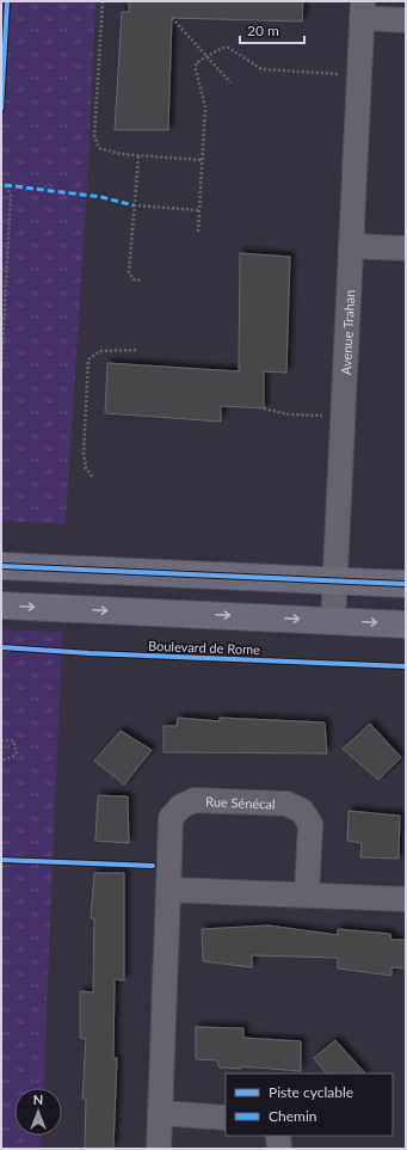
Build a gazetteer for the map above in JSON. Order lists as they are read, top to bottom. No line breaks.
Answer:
{"streets":{"street":["Avenue Trahan","Rue Sénécal"],"cycle path":["Boulevard de Rome"]},"legend":["Piste cyclable","Chemin"],"scale_bar":"20 m","north":"top"}
